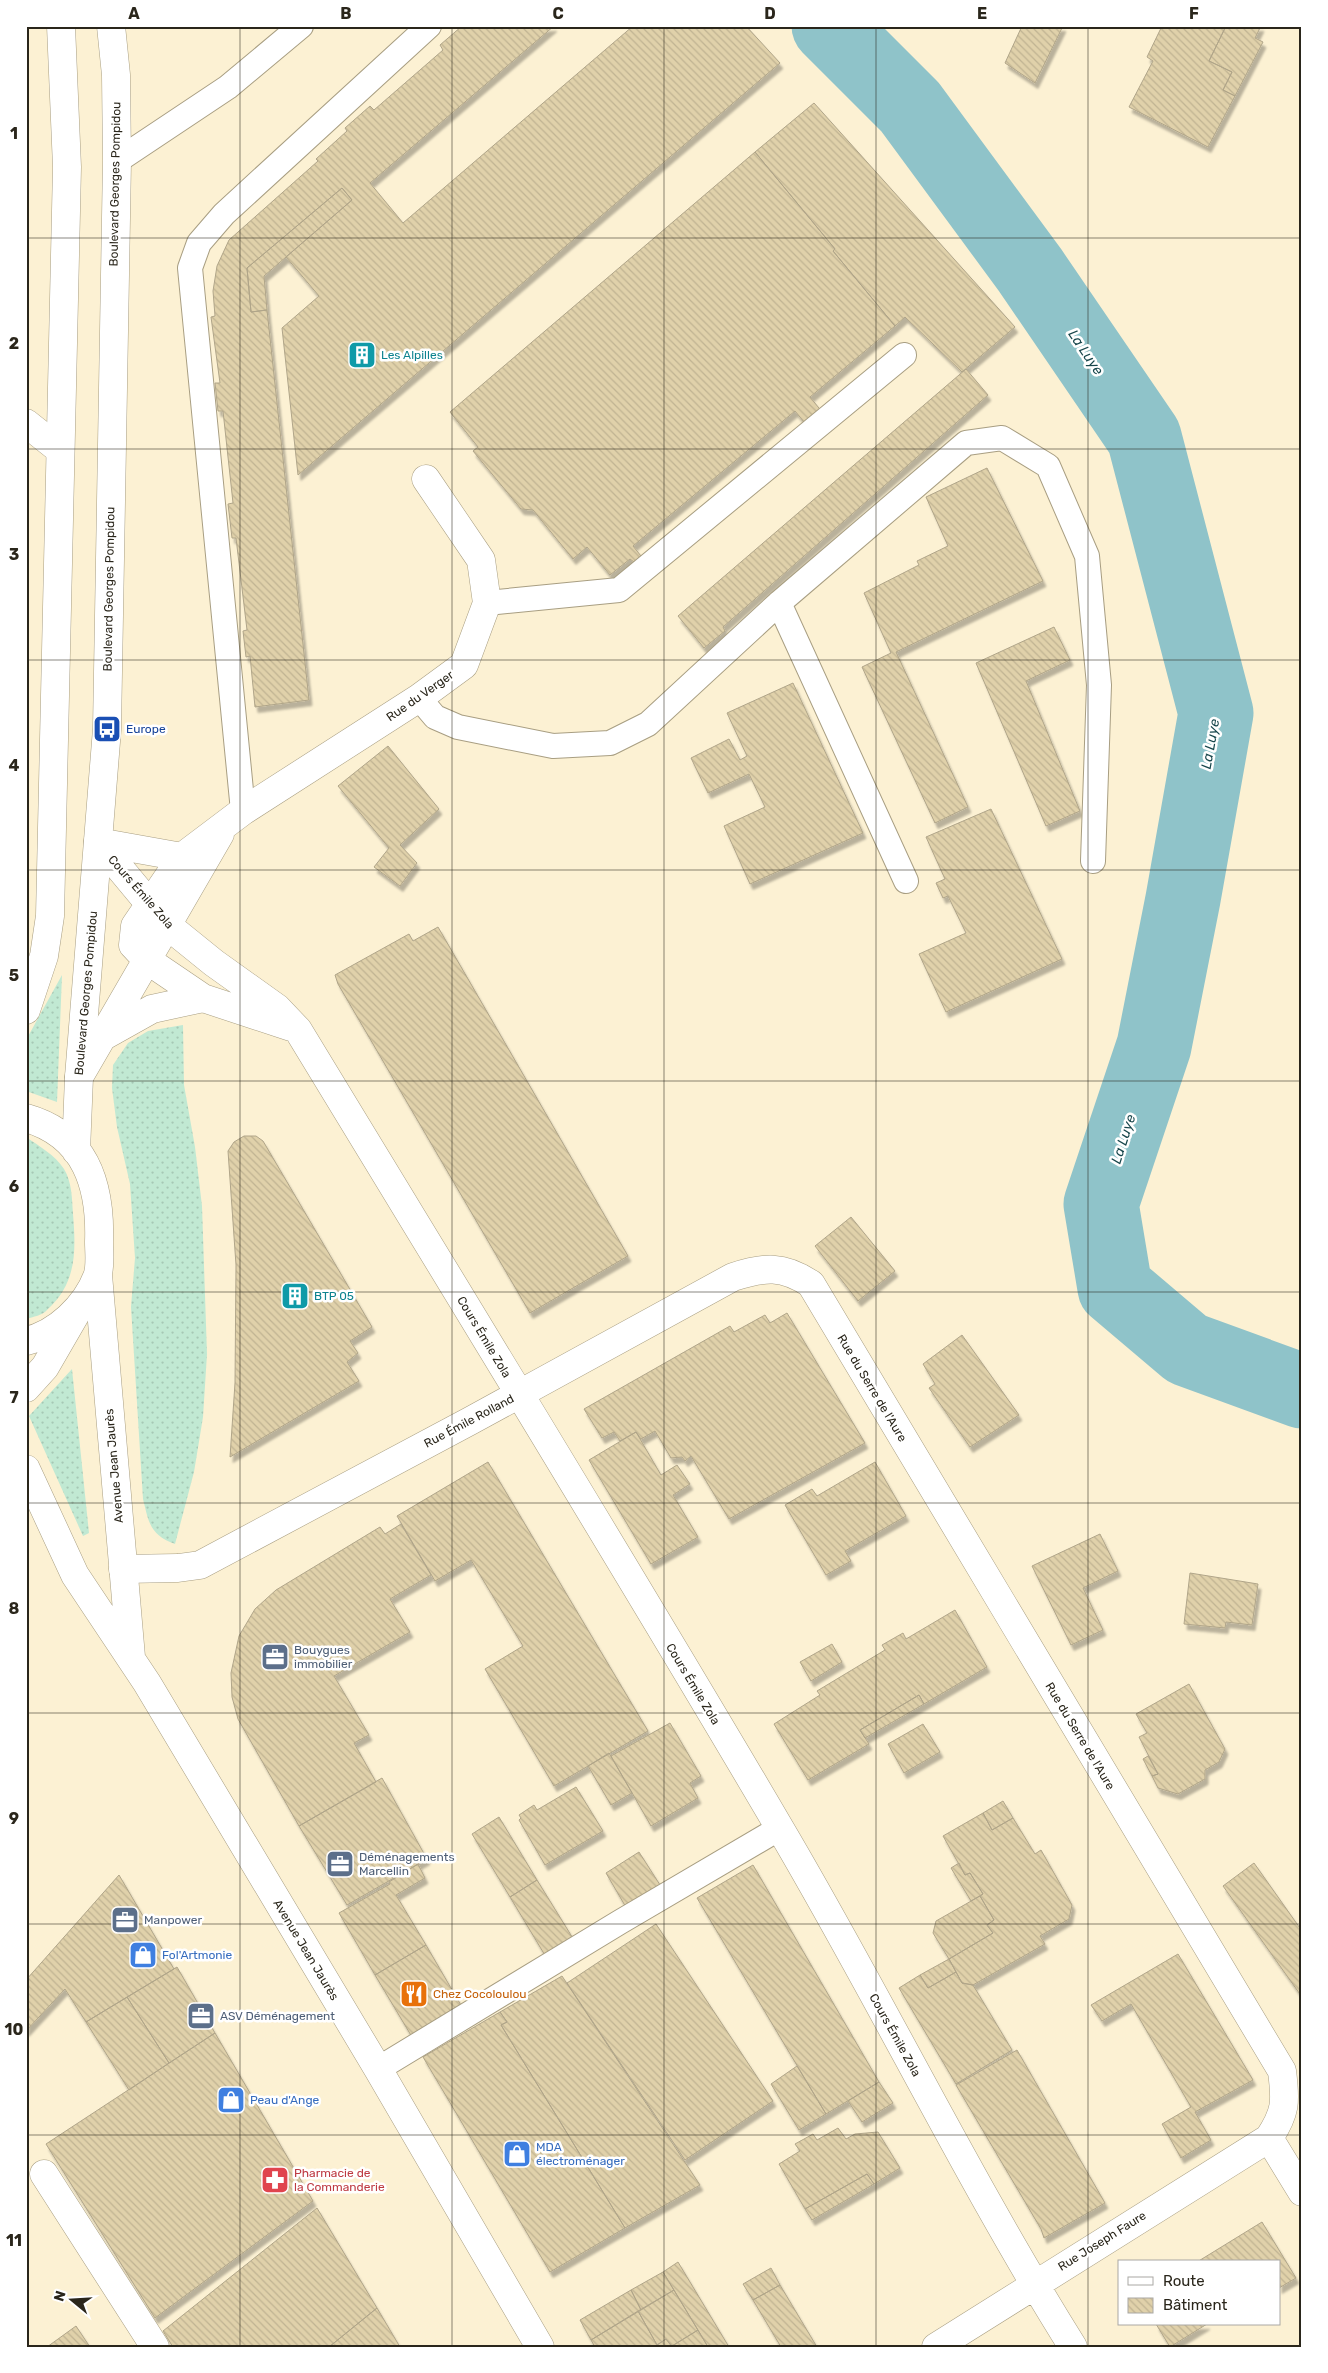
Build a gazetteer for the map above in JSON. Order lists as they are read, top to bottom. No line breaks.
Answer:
{"streets":{"street":["Boulevard Georges Pompidou","Rue du Verger","Cours Émile Zola","Rue du Serre de l'Aure","Rue Émile Rolland","Avenue Jean Jaurès","Rue Joseph Faure"]},"crossings":[["Boulevard Georges Pompidou","Cours Émile Zola"],["Boulevard Georges Pompidou","Avenue Jean Jaurès"],["Rue du Verger","Cours Émile Zola"],["Cours Émile Zola","Rue Émile Rolland"],["Cours Émile Zola","Rue Joseph Faure"],["Rue du Serre de l'Aure","Rue Émile Rolland"],["Rue du Serre de l'Aure","Rue Joseph Faure"],["Rue Émile Rolland","Avenue Jean Jaurès"]],"water":["La Luye"],"places":{"building":["Les Alpilles","BTP 05"],"bus stop":["Europe"],"office":["Bouygues immobilier","Déménagements Marcellin","Manpower","ASV Déménagement"],"shop":["Fol'Artmonie","Peau d'Ange","MDA électroménager"],"restaurant":["Chez Cocoloulou"],"pharmacy":["Pharmacie de la Commanderie"]},"legend":["Route","Bâtiment"],"north":"left","grid":{"columns":["A","B","C","D","E","F"],"rows":["1","2","3","4","5","6","7","8","9","10","11"]}}
